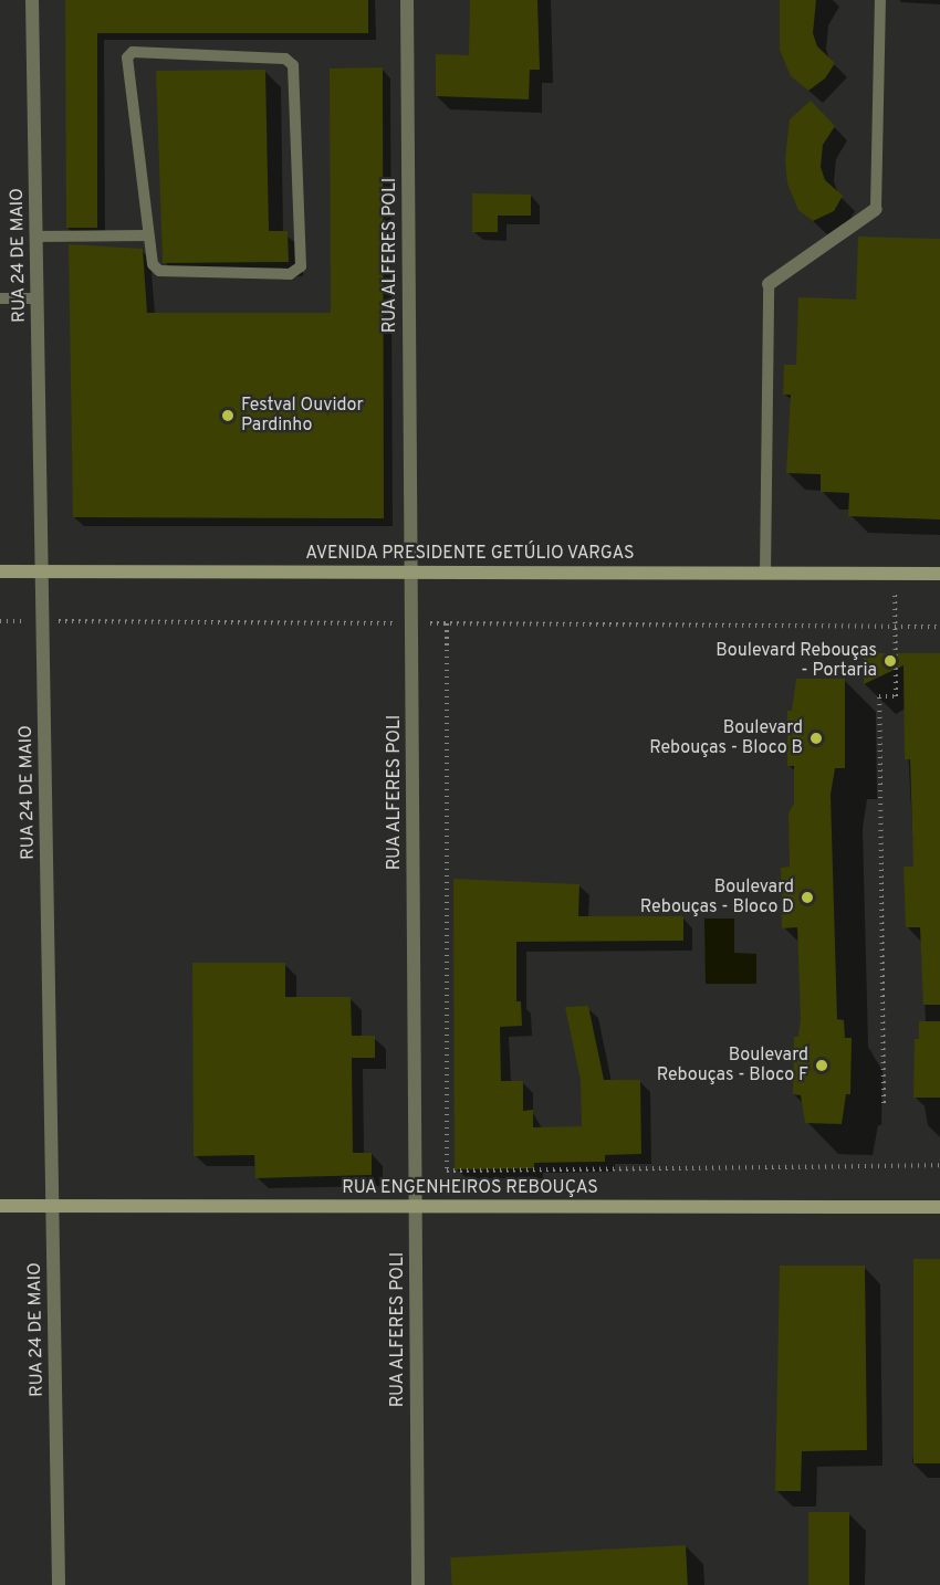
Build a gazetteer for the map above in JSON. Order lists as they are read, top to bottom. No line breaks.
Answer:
{"streets":{"main road":["AVENIDA PRESIDENTE GETÚLIO VARGAS","RUA ENGENHEIROS REBOUÇAS"],"street":["RUA 24 DE MAIO","RUA ALFERES POLI"]},"crossings":[["RUA 24 DE MAIO","AVENIDA PRESIDENTE GETÚLIO VARGAS"],["RUA 24 DE MAIO","RUA ENGENHEIROS REBOUÇAS"],["RUA ALFERES POLI","AVENIDA PRESIDENTE GETÚLIO VARGAS"],["RUA ALFERES POLI","RUA ENGENHEIROS REBOUÇAS"]],"places":["Festval Ouvidor Pardinho","Boulevard Rebouças - Portaria","Boulevard Rebouças - Bloco B","Boulevard Rebouças - Bloco D","Boulevard Rebouças - Bloco F"]}
